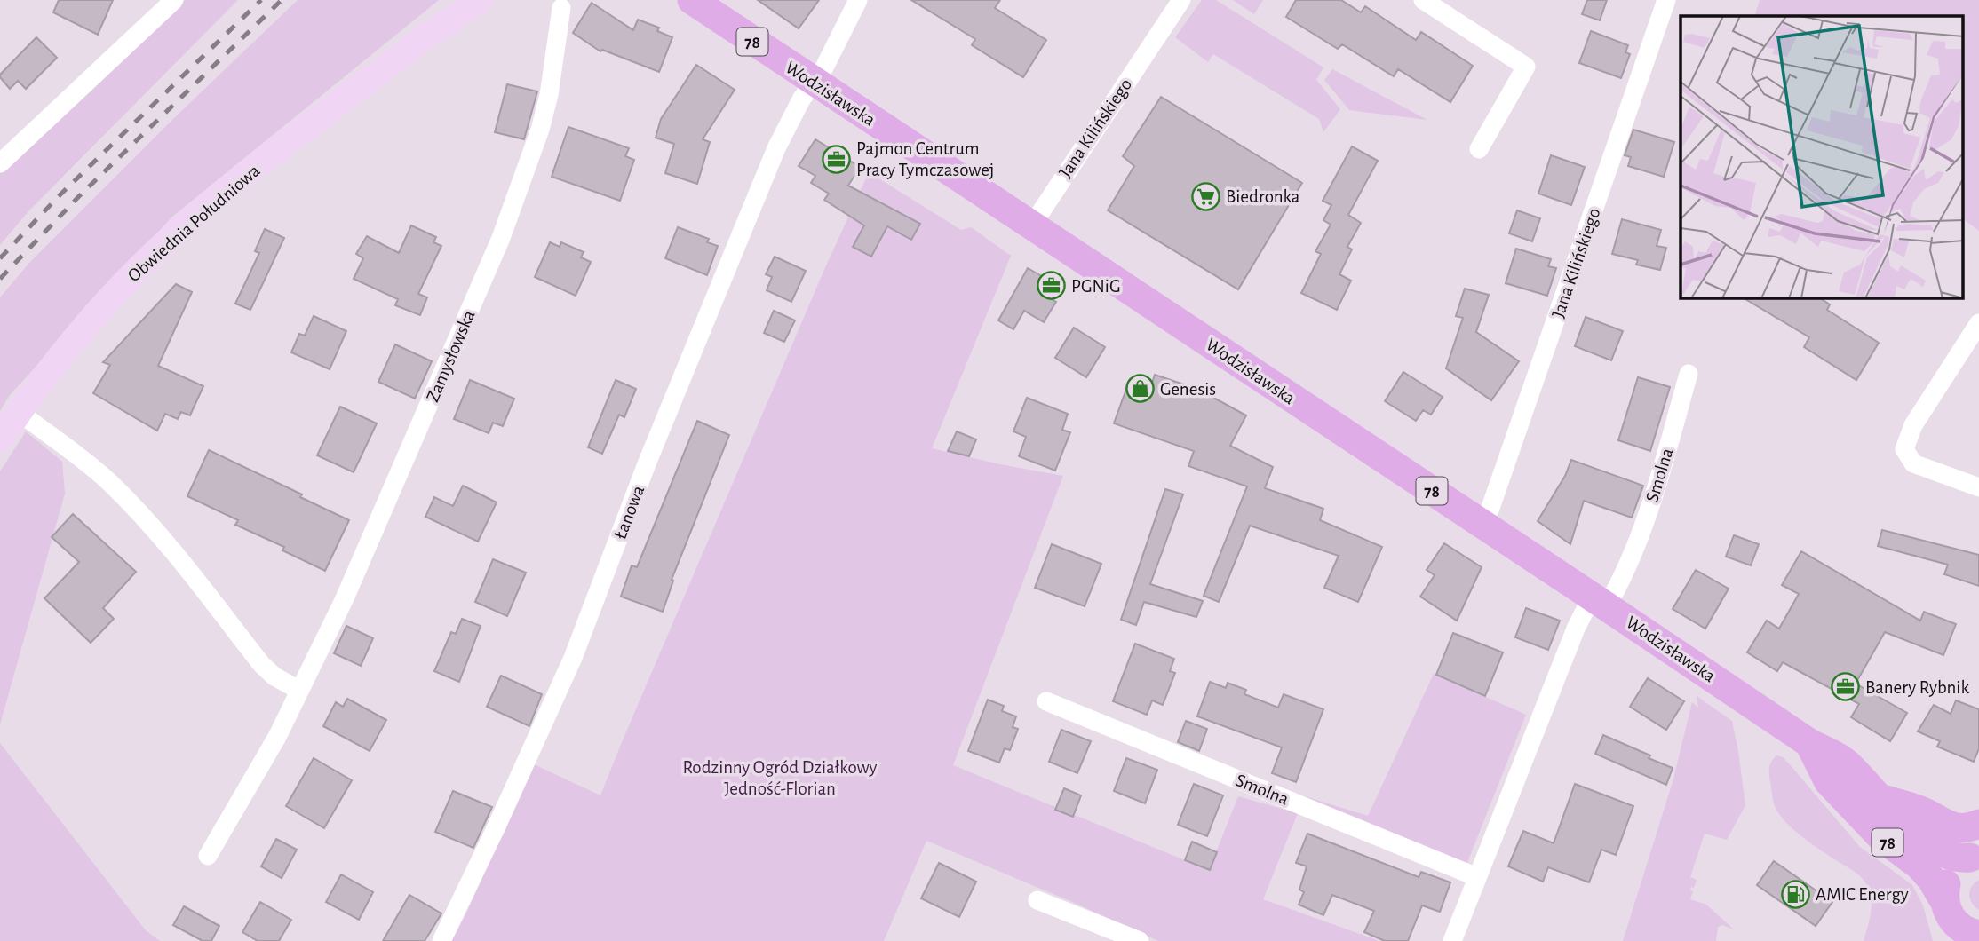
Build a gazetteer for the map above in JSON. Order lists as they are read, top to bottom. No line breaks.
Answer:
{"streets":{"main road":["78","Wodzisławska","Obwiednia Południowa"],"street":["Jana Kilińskiego","Zamysłowska","Smolna","Łanowa"]},"crossings":[["78","Wodzisławska"],["Wodzisławska","Jana Kilińskiego"],["Wodzisławska","Smolna"],["Wodzisławska","Łanowa"]],"parks":["Rodzinny Ogród Działkowy Jedność-Florian"],"places":{"office":["Pajmon Centrum Pracy Tymczasowej","PGNiG","Banery Rybnik"],"supermarket":["Biedronka"],"shop":["Genesis"],"fuel station":["AMIC Energy"]}}
